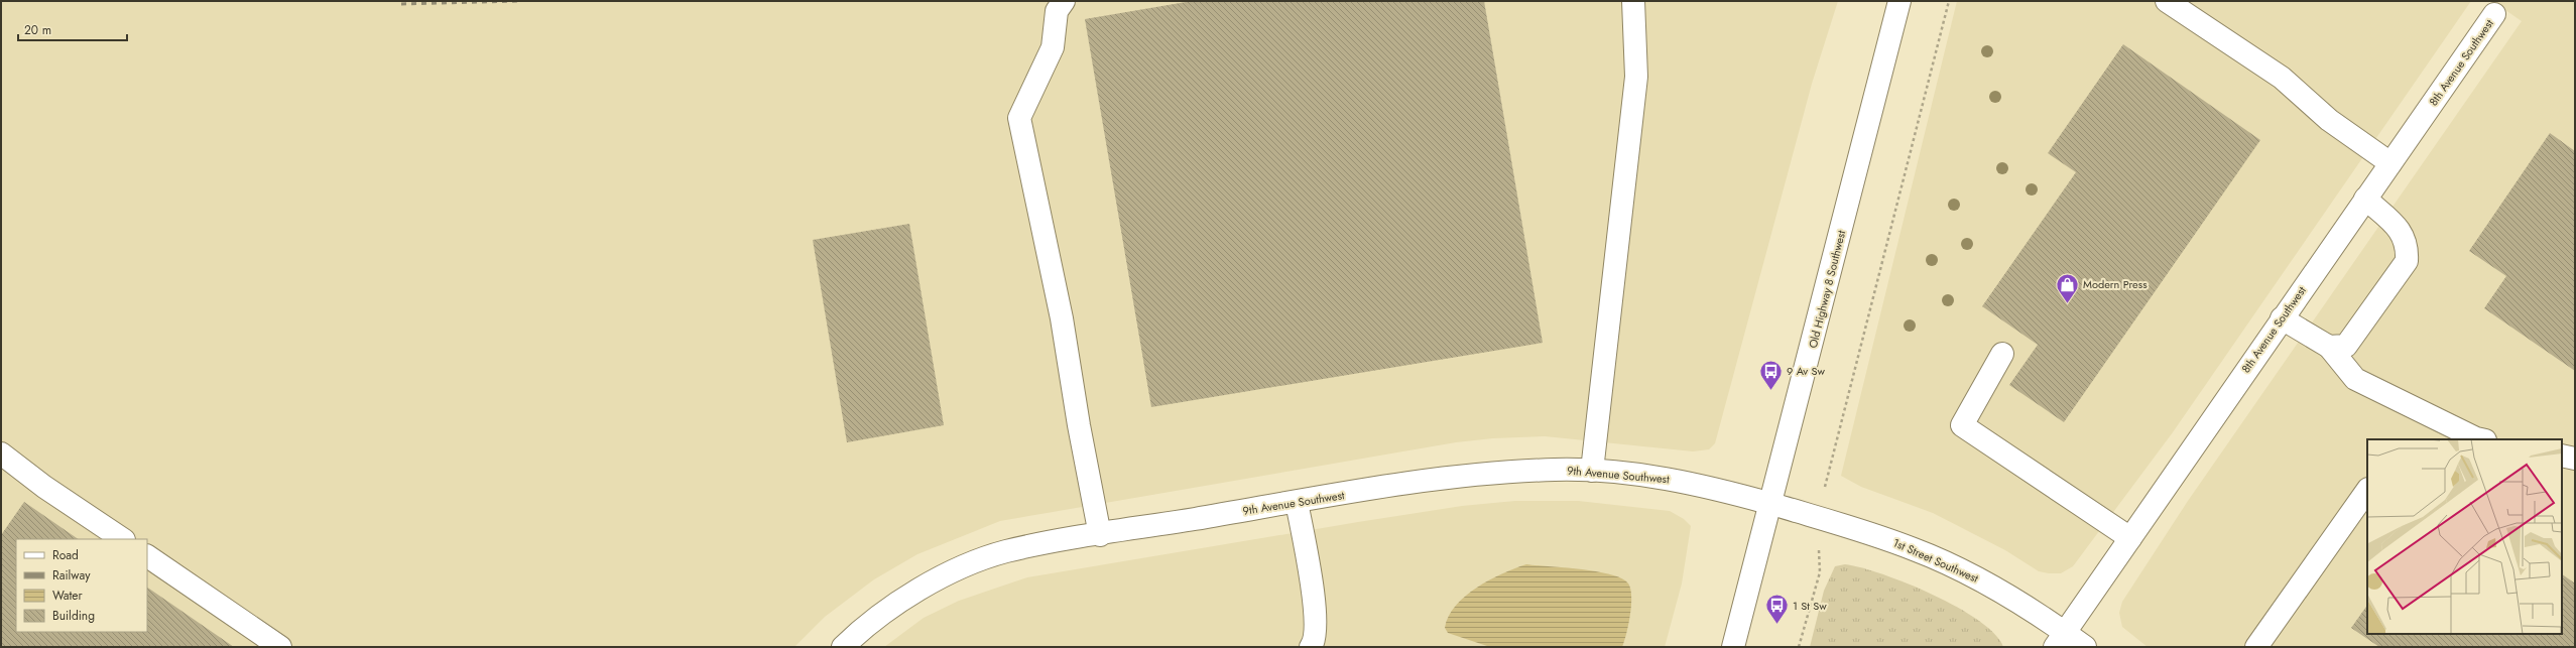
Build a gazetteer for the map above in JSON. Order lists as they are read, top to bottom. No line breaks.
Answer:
{"streets":{"street":["8th Avenue Southwest","Old Highway 8 Southwest","9th Avenue Southwest","1st Street Southwest"]},"crossings":[["8th Avenue Southwest","1st Street Southwest"],["Old Highway 8 Southwest","9th Avenue Southwest"],["Old Highway 8 Southwest","1st Street Southwest"],["9th Avenue Southwest","1st Street Southwest"]],"places":{"shop":["Modern Press"],"bus stop":["9 Av Sw","1 St Sw"]},"legend":["Road","Railway","Water","Building"],"scale_bar":"20 m"}
